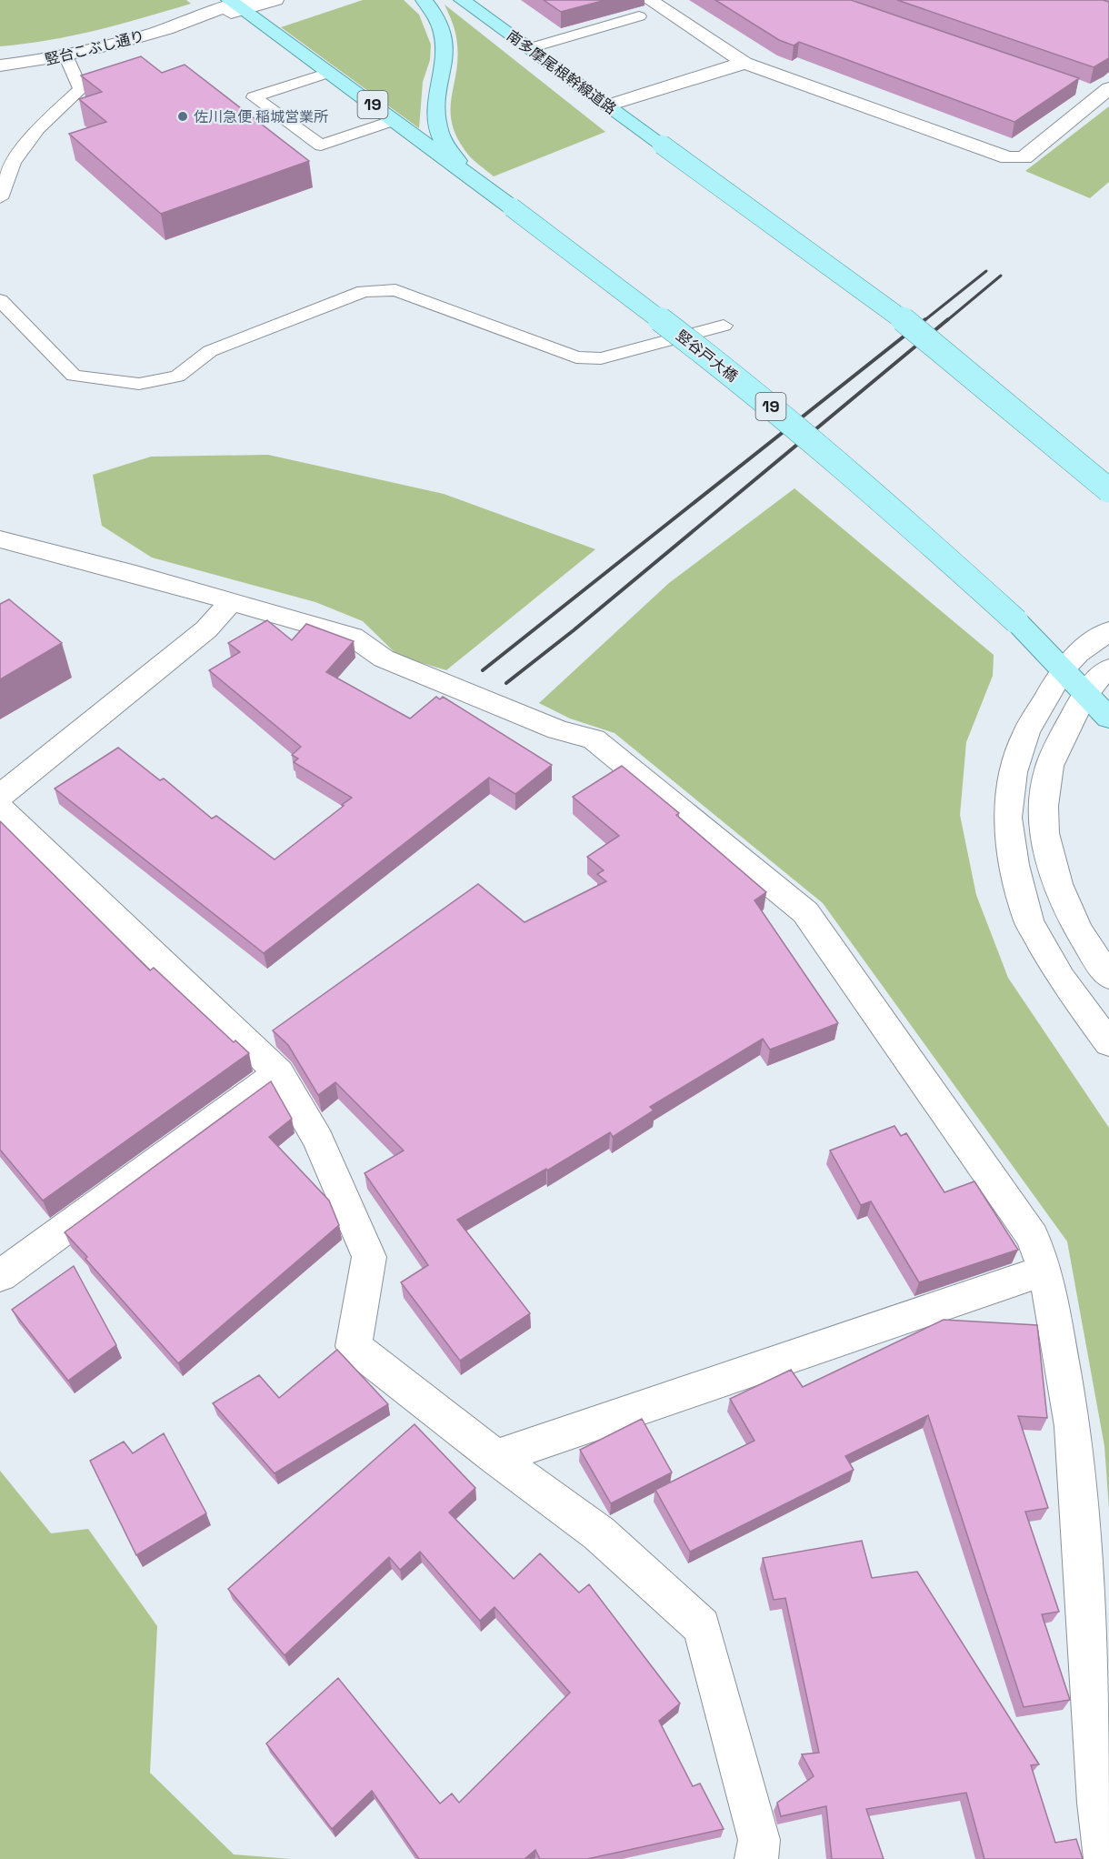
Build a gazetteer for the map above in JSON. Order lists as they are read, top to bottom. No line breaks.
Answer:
{"streets":{"main road":["南多摩尾根幹線道路","19","竪谷戸大橋"],"street":["竪台こぶし通り"]},"crossings":[["竪台こぶし通り","19"],["19","竪谷戸大橋"]],"places":["佐川急便 稲城営業所"]}
